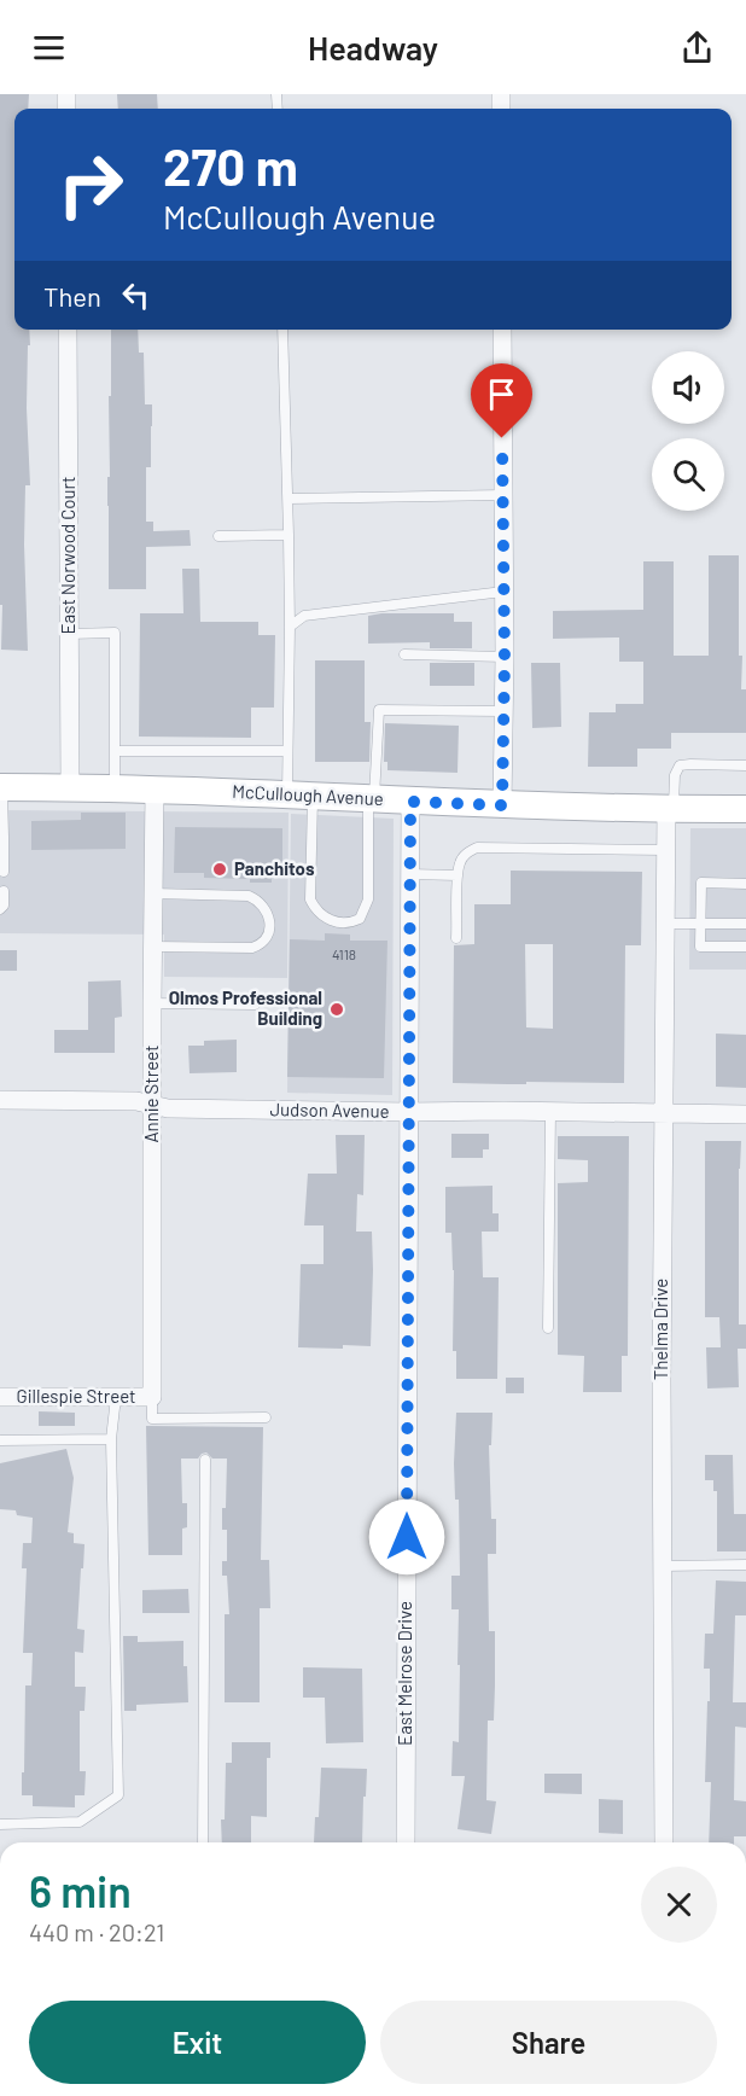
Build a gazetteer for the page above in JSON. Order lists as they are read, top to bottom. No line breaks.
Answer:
{"streets":{"main road":["McCullough Avenue"],"street":["East Norwood Court","Annie Street","Judson Avenue","Thelma Drive","Gillespie Street","East Melrose Drive"]},"crossings":[["East Norwood Court","McCullough Avenue"],["McCullough Avenue","Annie Street"],["McCullough Avenue","Thelma Drive"],["McCullough Avenue","East Melrose Drive"],["Annie Street","Judson Avenue"],["Annie Street","Gillespie Street"],["Judson Avenue","Thelma Drive"],["Judson Avenue","East Melrose Drive"]],"places":["Panchitos","Olmos Professional Building"],"house_numbers":["4118"],"page":{"header":"Headway","turn":["270 m","McCullough Avenue"],"then":"Then","heading":["6 min","440 m · 20:21"],"buttons":["Exit","Share"]}}
